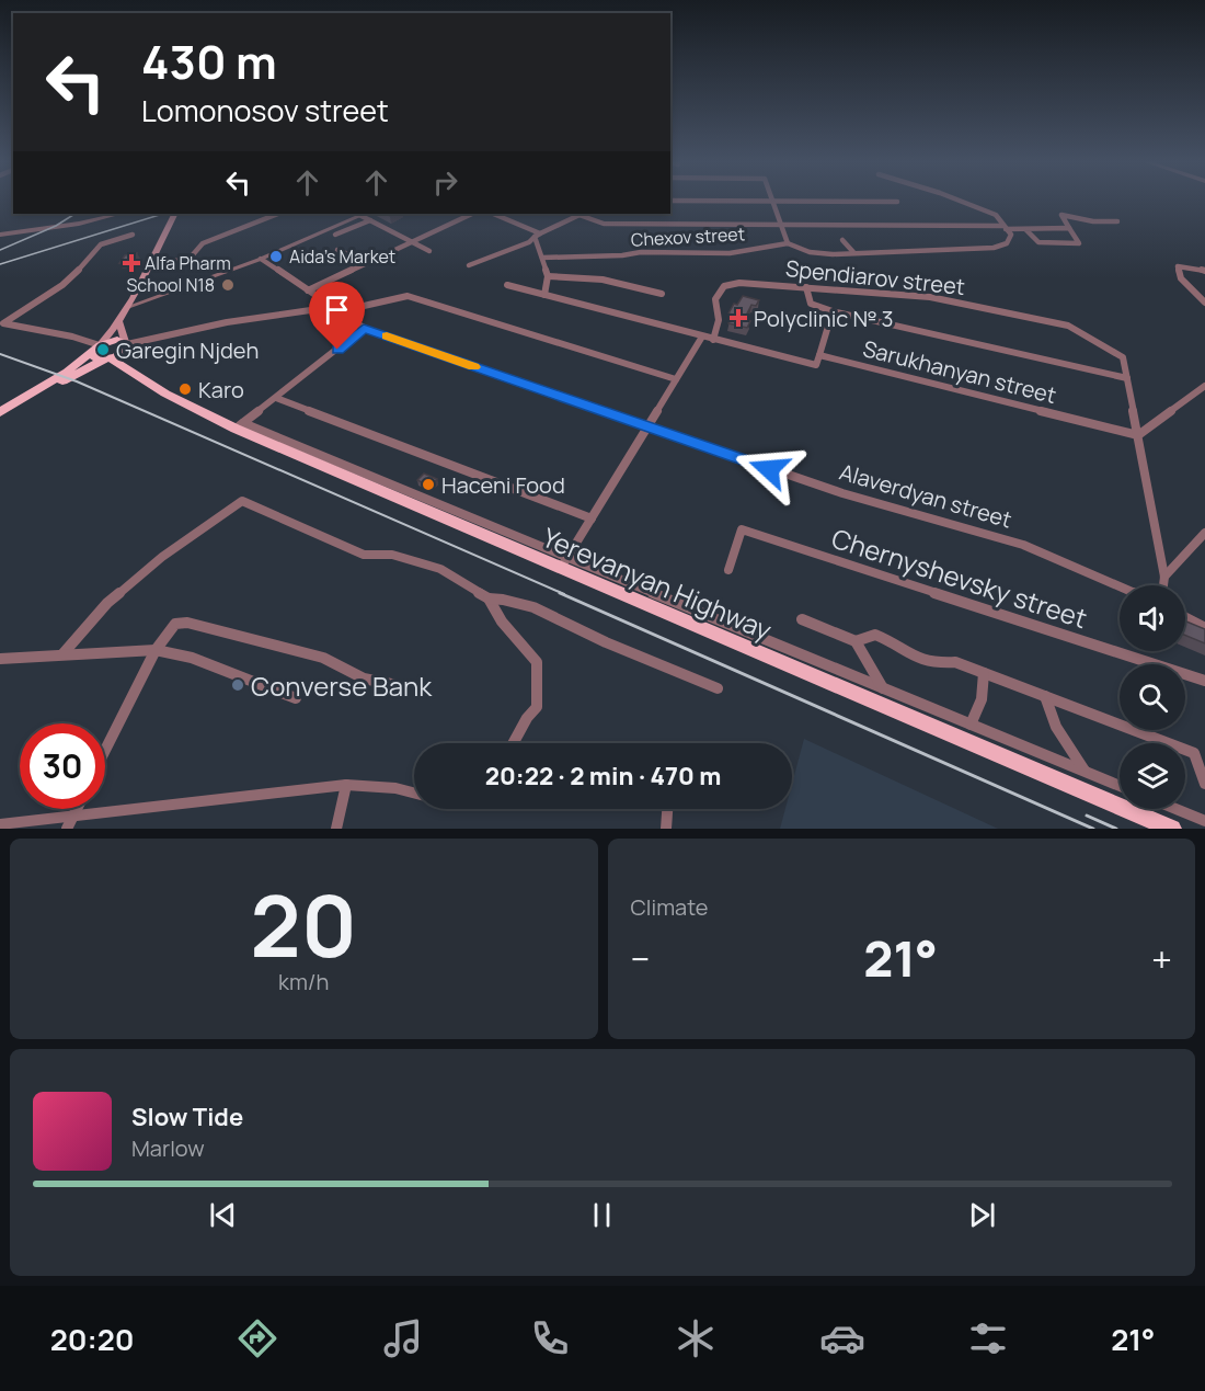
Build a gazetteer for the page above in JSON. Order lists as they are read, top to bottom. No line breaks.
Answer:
{"streets":{"highway":["Yerevanyan Highway"],"street":["Chexov street","Spendiarov street","Sarukhanyan street","Alaverdyan street","Chernyshevsky street"]},"crossings":[["Spendiarov street","Sarukhanyan street"]],"places":{"other":["Aida's Market","School N18","Garegin Njdeh","Karo","Haceni Food","Converse Bank"],"health":["Alfa Pharm","Polyclinic № 3"]},"page":{"turn":["430 m","Lomonosov street"],"limit":"30","trip":"20:22 · 2 min · 470 m","tile":[["20","km/h"],"Climate"],"heat":["−","21°","+"],"song":["Slow Tide","Marlow"],"tabs":["20:20","21°"]}}
